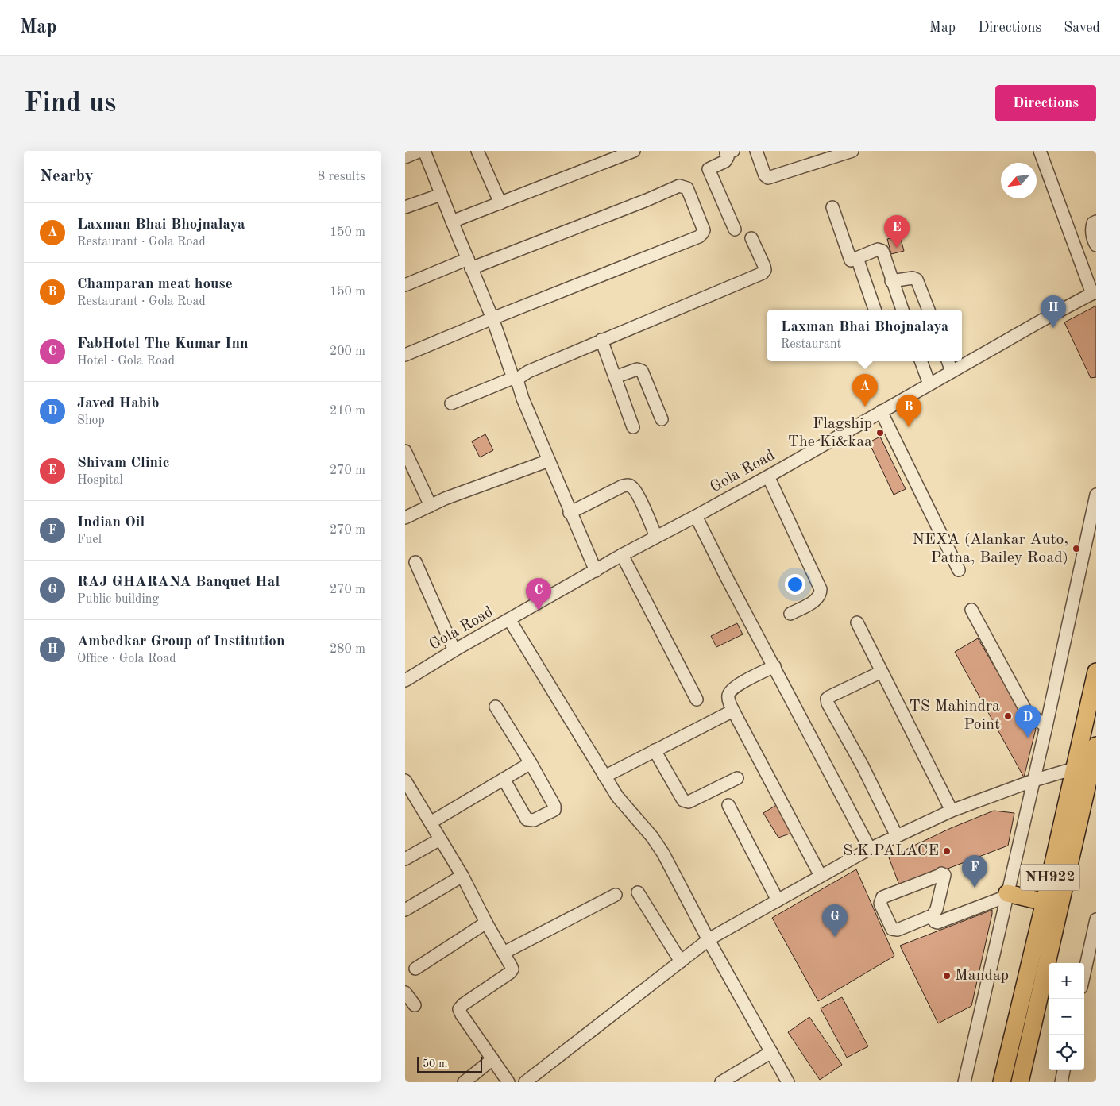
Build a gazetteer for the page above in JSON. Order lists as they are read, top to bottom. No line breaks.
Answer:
{"streets":{"highway":["NH922"],"street":["Gola Road"]},"places":["Flagship The Ki&kaa","NEXA (Alankar Auto, Patna, Bailey Road)","TS Mahindra Point","S.K.PALACE","Mandap"],"scale_bar":"50 m","north":"bottom left","page":{"header":"Map","nav":["Map","Directions","Saved"],"buttons":"Directions","title":"Find us","heading":["Nearby","8 results"],"list":[{"mark":"A","name":"Laxman Bhai Bhojnalaya","note":"Restaurant · Gola Road","value":"150 m"},{"mark":"B","name":"Champaran meat house","note":"Restaurant · Gola Road","value":"150 m"},{"mark":"C","name":"FabHotel The Kumar Inn","note":"Hotel · Gola Road","value":"200 m"},{"mark":"D","name":"Javed Habib","note":"Shop","value":"210 m"},{"mark":"E","name":"Shivam Clinic","note":"Hospital","value":"270 m"},{"mark":"F","name":"Indian Oil","note":"Fuel","value":"270 m"},{"mark":"G","name":"RAJ GHARANA Banquet Hal","note":"Public building","value":"270 m"},{"mark":"H","name":"Ambedkar Group of Institution","note":"Office · Gola Road","value":"280 m"}],"pins":["E","H","A","B","C","D","F","G"],"popup":["Laxman Bhai Bhojnalaya","Restaurant"],"map_buttons":["+","−"],"scale":"50 m"}}
